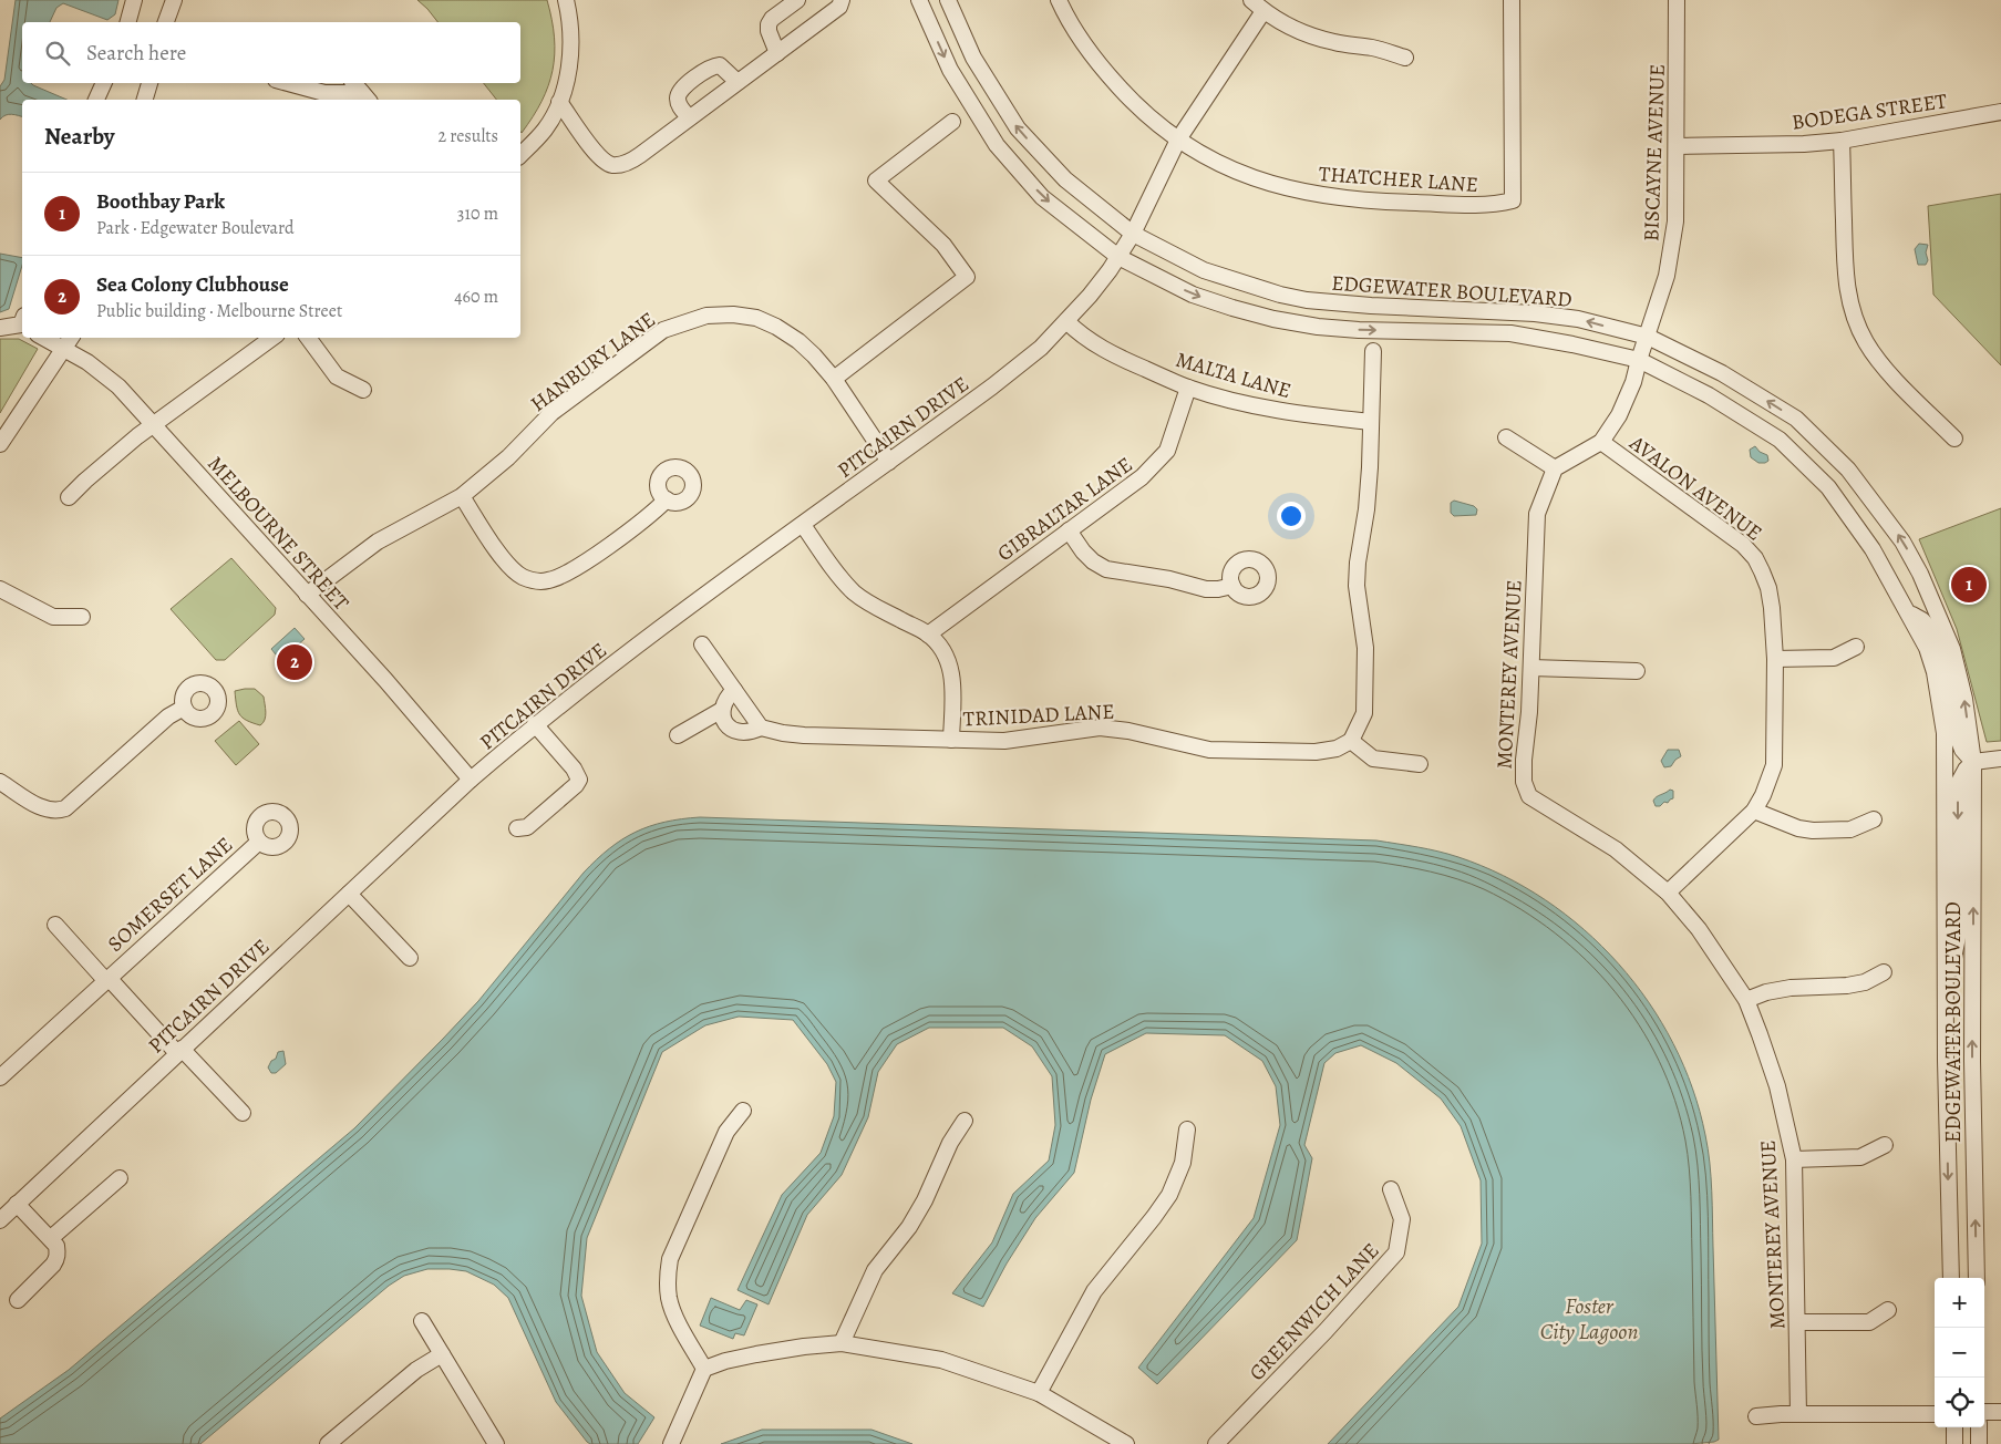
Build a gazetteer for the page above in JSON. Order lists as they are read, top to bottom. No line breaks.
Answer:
{"streets":{"street":["BODEGA STREET","BISCAYNE AVENUE","THATCHER LANE","EDGEWATER BOULEVARD","HANBURY LANE","MALTA LANE","PITCAIRN DRIVE","AVALON AVENUE","GIBRALTAR LANE","MELBOURNE STREET","MONTEREY AVENUE","TRINIDAD LANE","SOMERSET LANE","GREENWICH LANE"]},"crossings":[["BODEGA STREET","BISCAYNE AVENUE"],["BISCAYNE AVENUE","EDGEWATER BOULEVARD"],["THATCHER LANE","PITCAIRN DRIVE"],["EDGEWATER BOULEVARD","PITCAIRN DRIVE"],["HANBURY LANE","PITCAIRN DRIVE"],["HANBURY LANE","MELBOURNE STREET"],["MALTA LANE","PITCAIRN DRIVE"],["MALTA LANE","GIBRALTAR LANE"],["PITCAIRN DRIVE","MELBOURNE STREET"],["PITCAIRN DRIVE","SOMERSET LANE"],["AVALON AVENUE","MONTEREY AVENUE"]],"water":["Foster City Lagoon"],"page":{"search":"Search here","heading":["Nearby","2 results"],"list":[{"mark":"1","name":"Boothbay Park","note":"Park · Edgewater Boulevard","value":"310 m"},{"mark":"2","name":"Sea Colony Clubhouse","note":"Public building · Melbourne Street","value":"460 m"}],"pins":["1","2"],"map_buttons":["+","−"]}}
